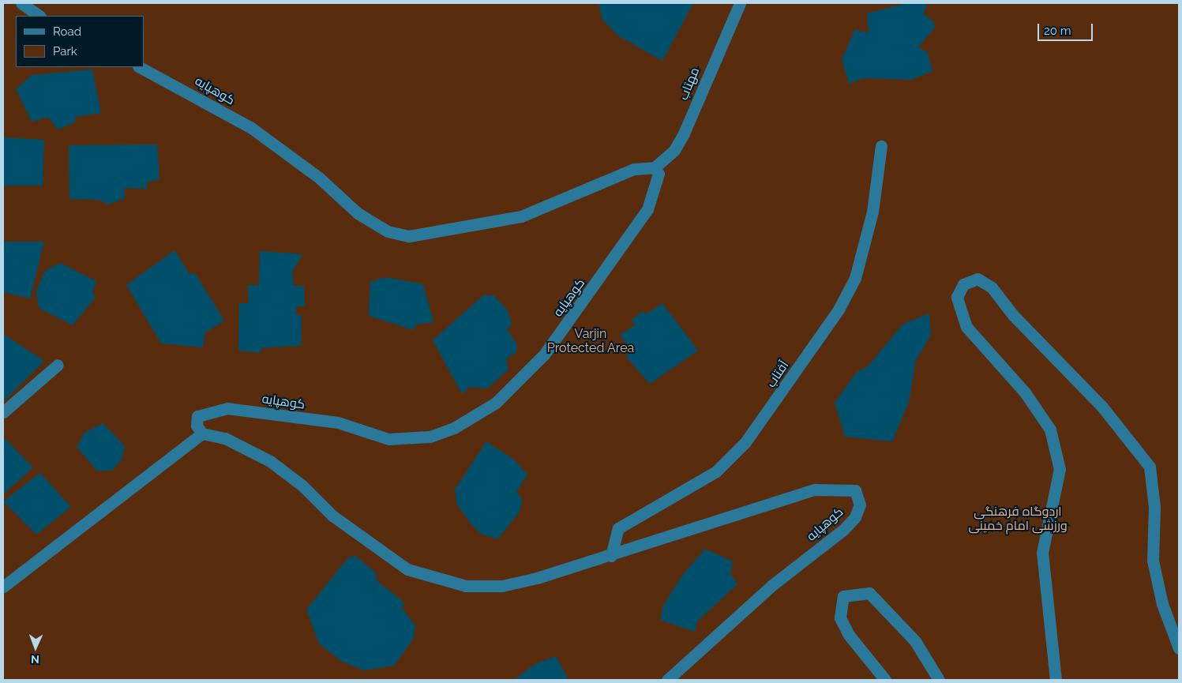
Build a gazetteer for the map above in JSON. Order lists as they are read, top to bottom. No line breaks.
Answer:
{"streets":{"street":["مهتاب","کوهپایه","آفتاب"]},"crossings":[["مهتاب","کوهپایه"],["کوهپایه","آفتاب"]],"parks":["Varjin Protected Area","اردوگاه فرهنگی ورزشی امام خمینی"],"legend":["Road","Park"],"scale_bar":"20 m","north":"bottom"}
